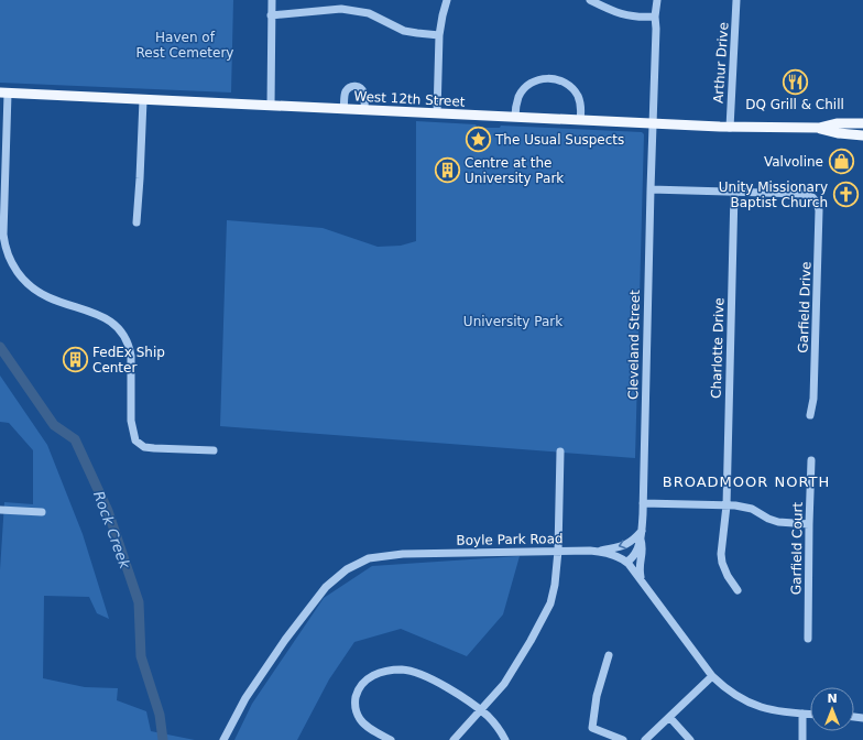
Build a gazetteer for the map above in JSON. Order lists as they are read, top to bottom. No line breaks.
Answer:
{"streets":{"main road":["West 12th Street"],"street":["Arthur Drive","Garfield Drive","Cleveland Street","Charlotte Drive","Boyle Park Road","Garfield Court"]},"crossings":[["Arthur Drive","West 12th Street"],["West 12th Street","Cleveland Street"],["Garfield Drive","Charlotte Drive"],["Cleveland Street","Boyle Park Road"]],"districts":["BROADMOOR NORTH"],"water":["Rock Creek"],"parks":["Haven of Rest Cemetery","University Park"],"places":{"restaurant":["DQ Grill & Chill"],"place":["The Usual Suspects"],"shop":["Valvoline"],"building":["Centre at the University Park","FedEx Ship Center"],"church":["Unity Missionary Baptist Church"]},"north":"top"}
